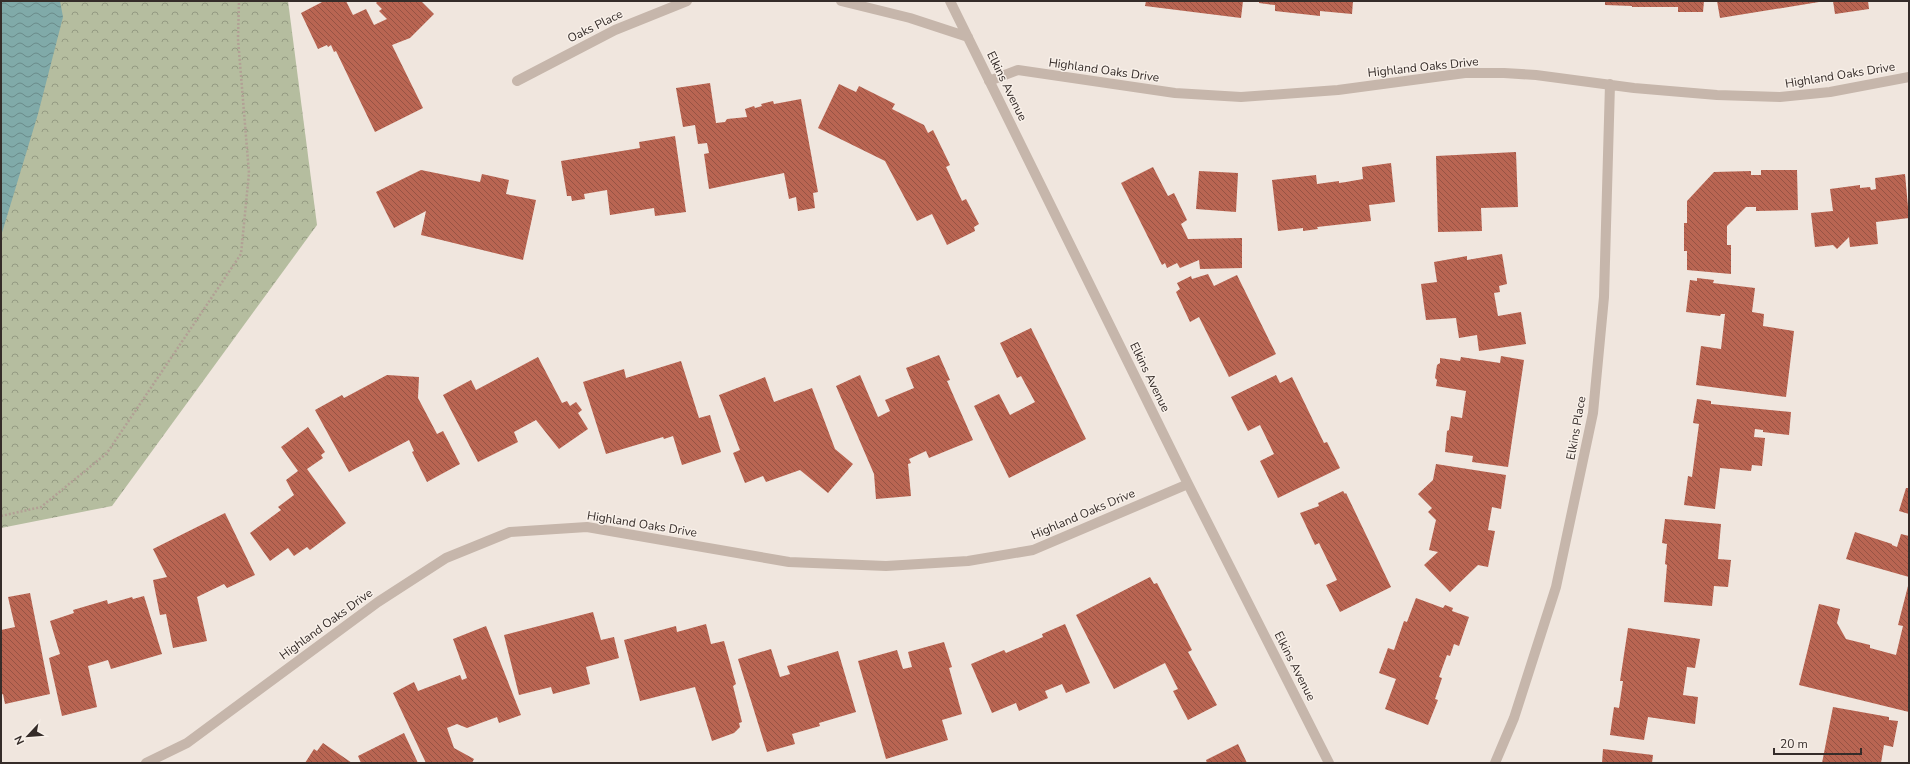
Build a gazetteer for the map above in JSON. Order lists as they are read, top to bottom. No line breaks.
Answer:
{"streets":{"street":["Oaks Place","Highland Oaks Drive","Elkins Avenue","Elkins Place"]},"crossings":[["Highland Oaks Drive","Elkins Avenue"],["Highland Oaks Drive","Elkins Place"]],"scale_bar":"20 m","north":"bottom left"}
